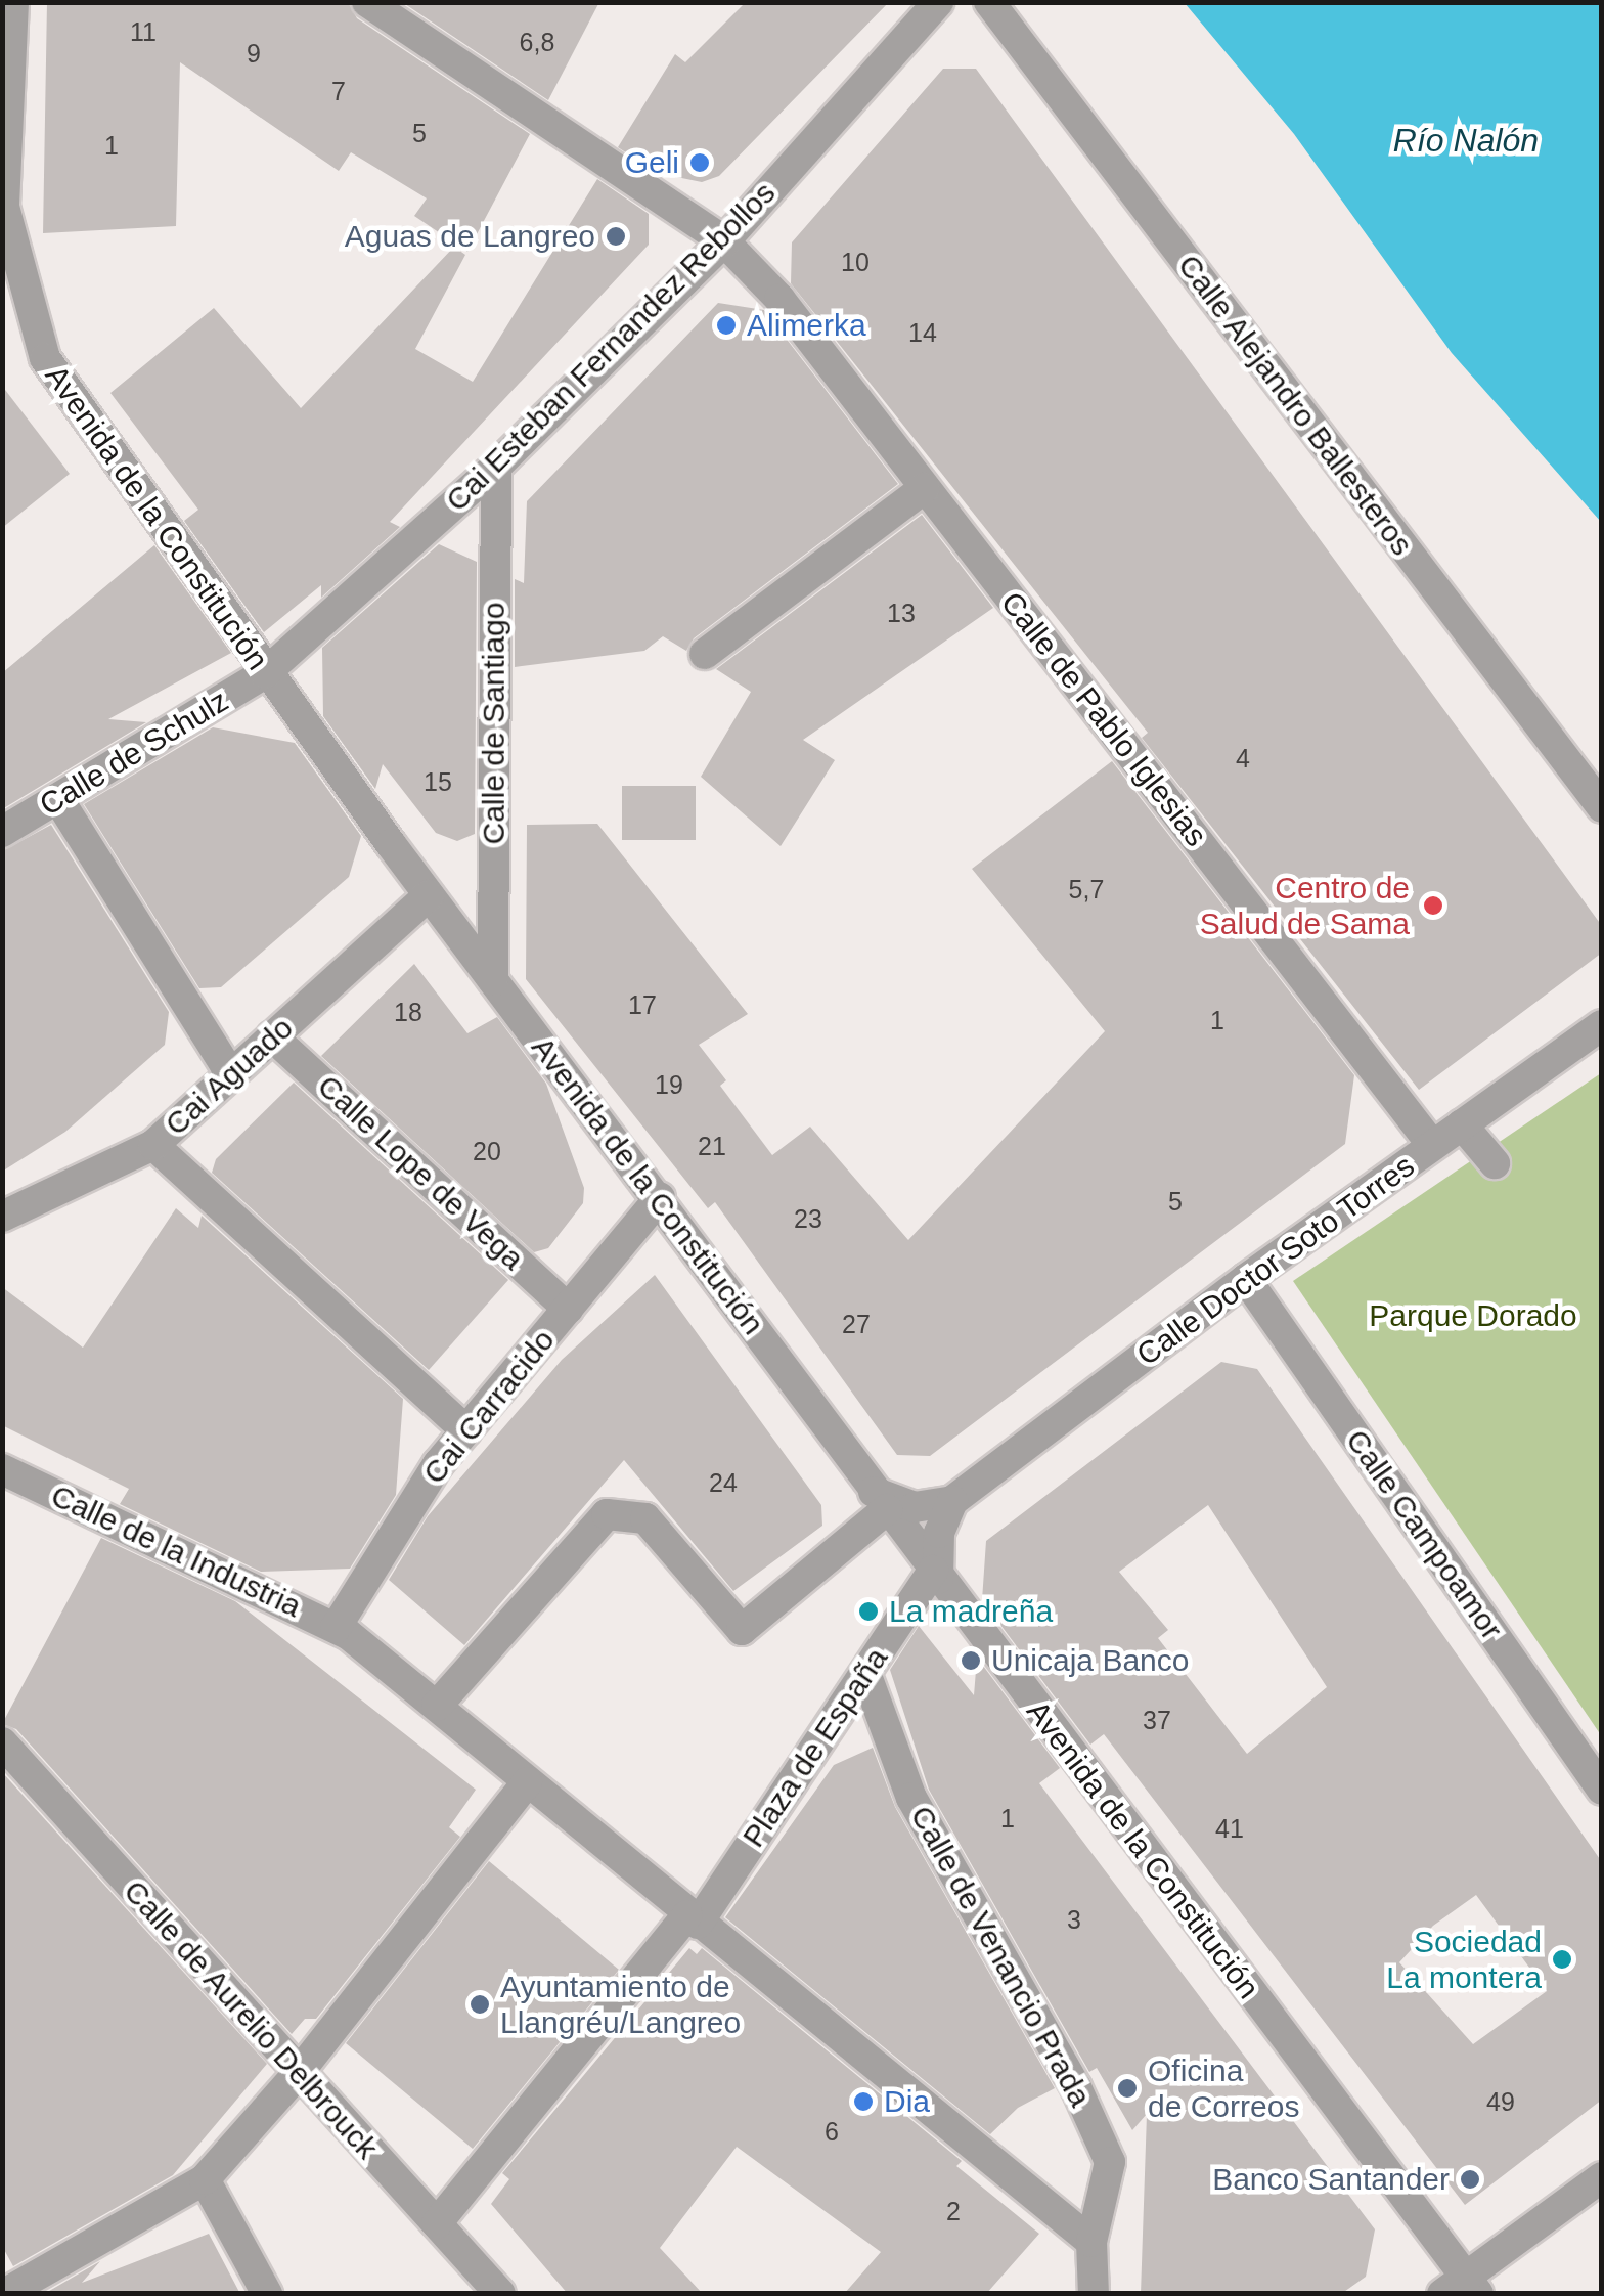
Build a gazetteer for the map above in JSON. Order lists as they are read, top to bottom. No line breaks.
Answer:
{"streets":{"street":["Cai Esteban Fernandez Rebollos","Calle Alejandro Ballesteros","Avenida de la Constitución","Calle de Pablo Iglesias","Calle de Santiago","Calle de Schulz","Cai Aguado","Calle Lope de Vega","Calle Doctor Soto Torres","Cai Carracido","Calle Campoamor","Calle de la Industria","Plaza de España","Calle de Venancio Prada","Calle de Aurelio Delbrouck"]},"crossings":[["Cai Esteban Fernandez Rebollos","Avenida de la Constitución"],["Cai Esteban Fernandez Rebollos","Calle de Pablo Iglesias"],["Cai Esteban Fernandez Rebollos","Calle de Santiago"],["Cai Esteban Fernandez Rebollos","Calle de Schulz"],["Avenida de la Constitución","Calle de Santiago"],["Avenida de la Constitución","Calle de Schulz"],["Avenida de la Constitución","Cai Aguado"],["Avenida de la Constitución","Cai Carracido"],["Avenida de la Constitución","Plaza de España"],["Calle de Pablo Iglesias","Calle Doctor Soto Torres"],["Cai Aguado","Calle Lope de Vega"],["Calle Lope de Vega","Cai Carracido"],["Calle Doctor Soto Torres","Calle Campoamor"],["Cai Carracido","Calle de la Industria"],["Plaza de España","Calle de Venancio Prada"],["Plaza de España","Calle de Aurelio Delbrouck"]],"water":["Río Nalón"],"parks":["Parque Dorado"],"places":["Geli","Aguas de Langreo","Alimerka","Centro de Salud de Sama","La madreña","Unicaja Banco","Sociedad La montera","Ayuntamiento de Llangréu/Langreo","Oficina de Correos","Dia","Banco Santander"],"house_numbers":["11","6,8","9","7","5","1","10","14","13","4","15","5,7","17","18","1","19","21","20","5","23","27","24","37","1","41","3","49","6","2"]}
